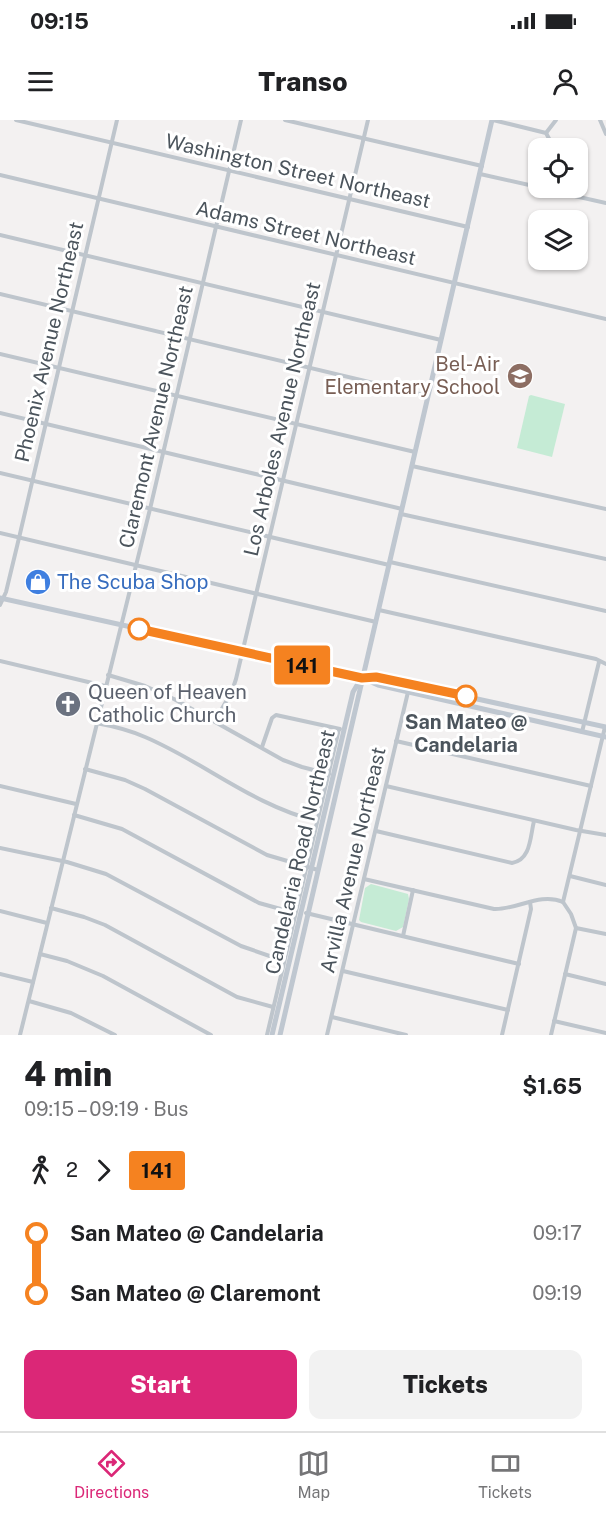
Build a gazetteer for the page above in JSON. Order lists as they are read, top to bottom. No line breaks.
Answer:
{"streets":{"main road":["Candelaria Road Northeast"],"street":["Washington Street Northeast","Adams Street Northeast","Phoenix Avenue Northeast","Claremont Avenue Northeast","Los Arboles Avenue Northeast","Arvilla Avenue Northeast"]},"crossings":[["Washington Street Northeast","Phoenix Avenue Northeast"],["Washington Street Northeast","Claremont Avenue Northeast"],["Washington Street Northeast","Los Arboles Avenue Northeast"],["Washington Street Northeast","Candelaria Road Northeast"],["Adams Street Northeast","Phoenix Avenue Northeast"],["Adams Street Northeast","Claremont Avenue Northeast"],["Adams Street Northeast","Los Arboles Avenue Northeast"],["Adams Street Northeast","Candelaria Road Northeast"]],"places":{"school or university":["Bel-Air Elementary School"],"shop":["The Scuba Shop"],"other":["San Mateo @ Candelaria"],"church":["Queen of Heaven Catholic Church"]},"lines":["bus line 141"],"page":{"status":"09:15","header":"Transo","on_map":"141","heading":["4 min","09:15 – 09:19 · Bus","$1.65"],"legs":["2","141"],"list":[{"name":"San Mateo @ Candelaria","value":"09:17"},{"name":"San Mateo @ Claremont","value":"09:19"}],"buttons":["Start","Tickets"],"tabs":["Directions","Map","Tickets"]}}
